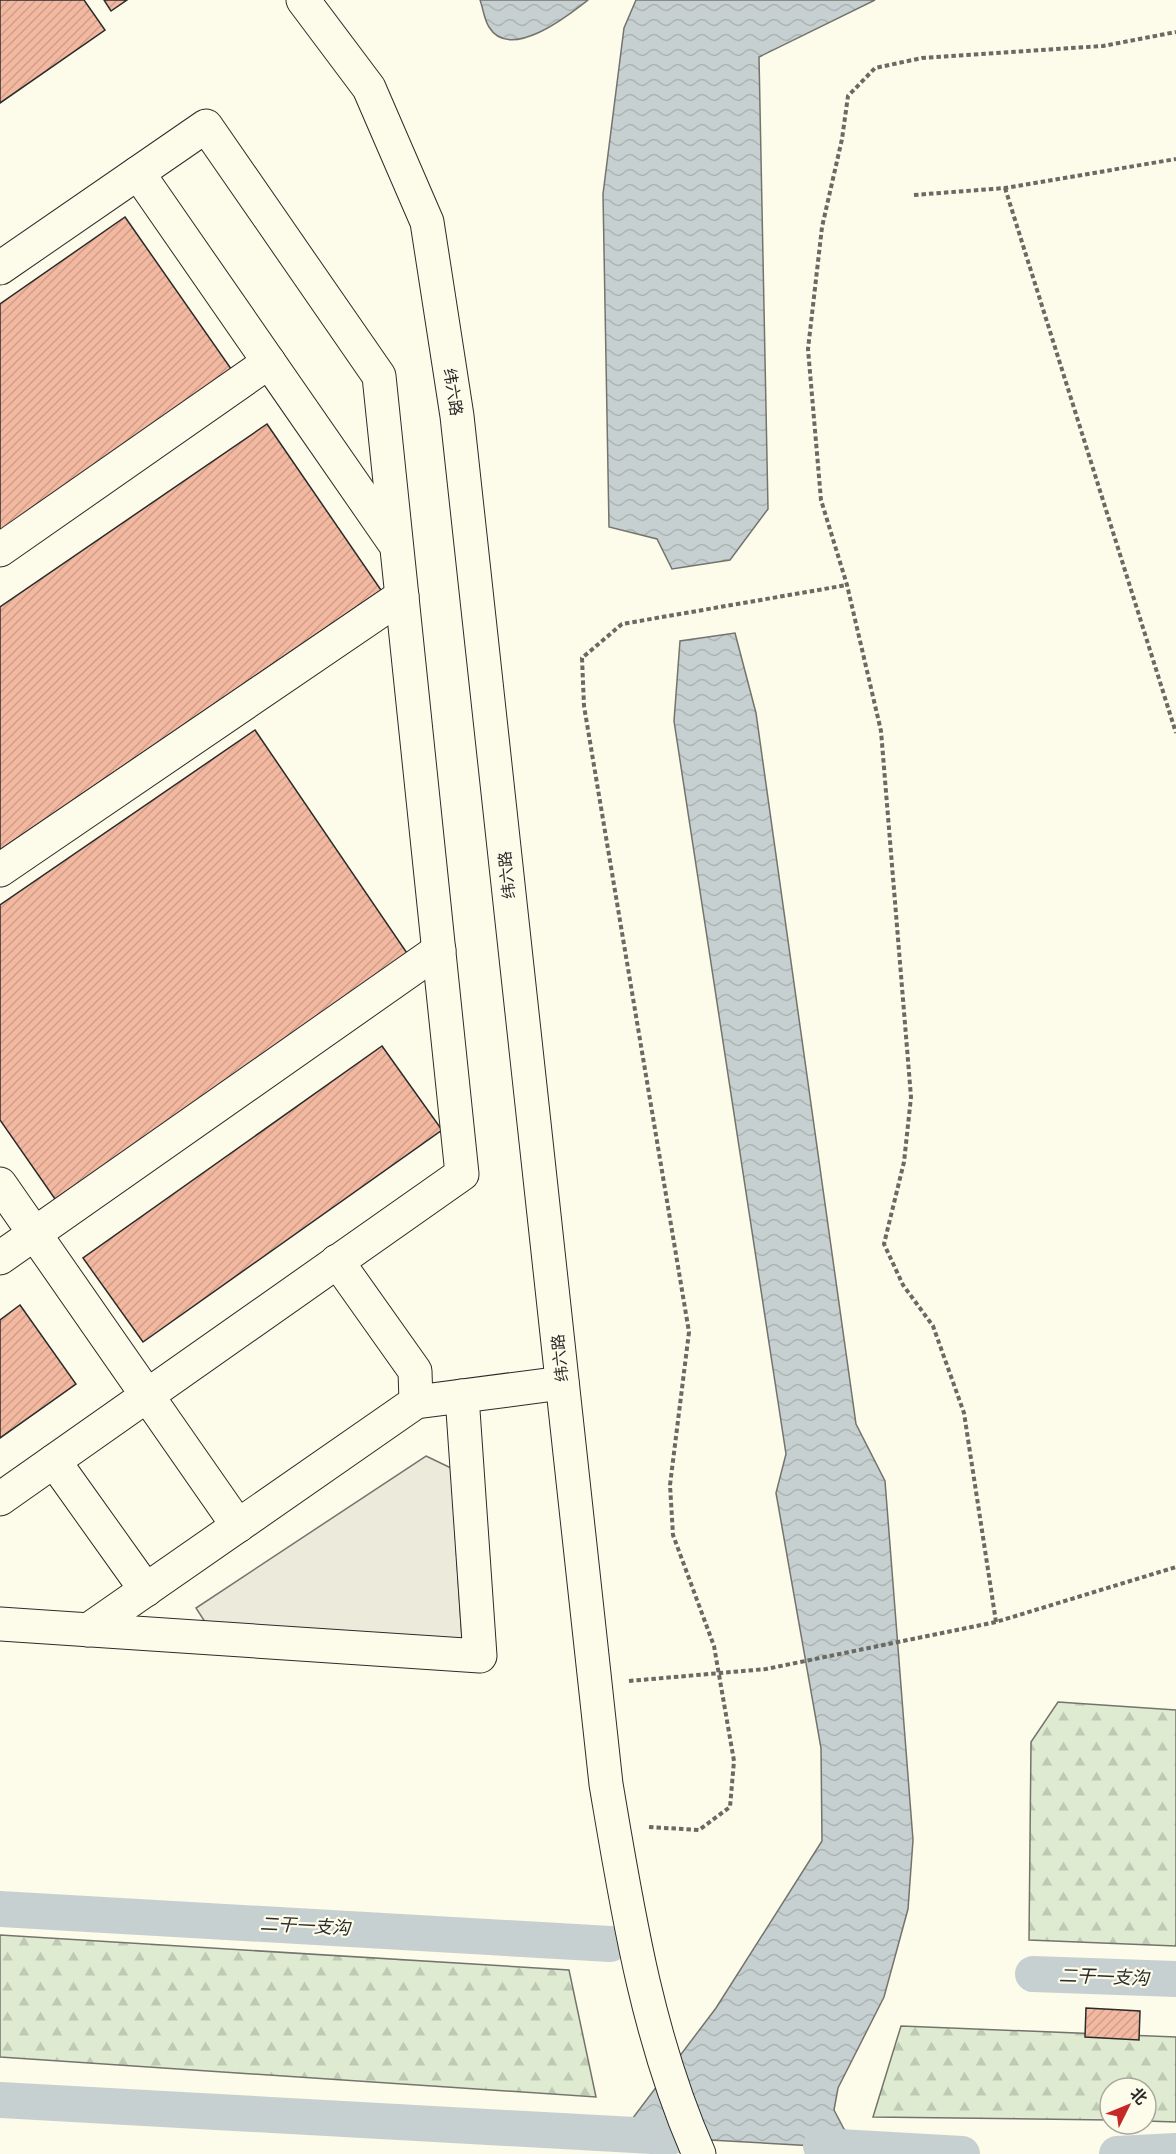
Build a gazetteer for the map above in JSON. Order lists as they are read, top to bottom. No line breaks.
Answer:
{"streets":{"street":["纬六路"]},"water":["二干一支沟"],"north":"top right"}
